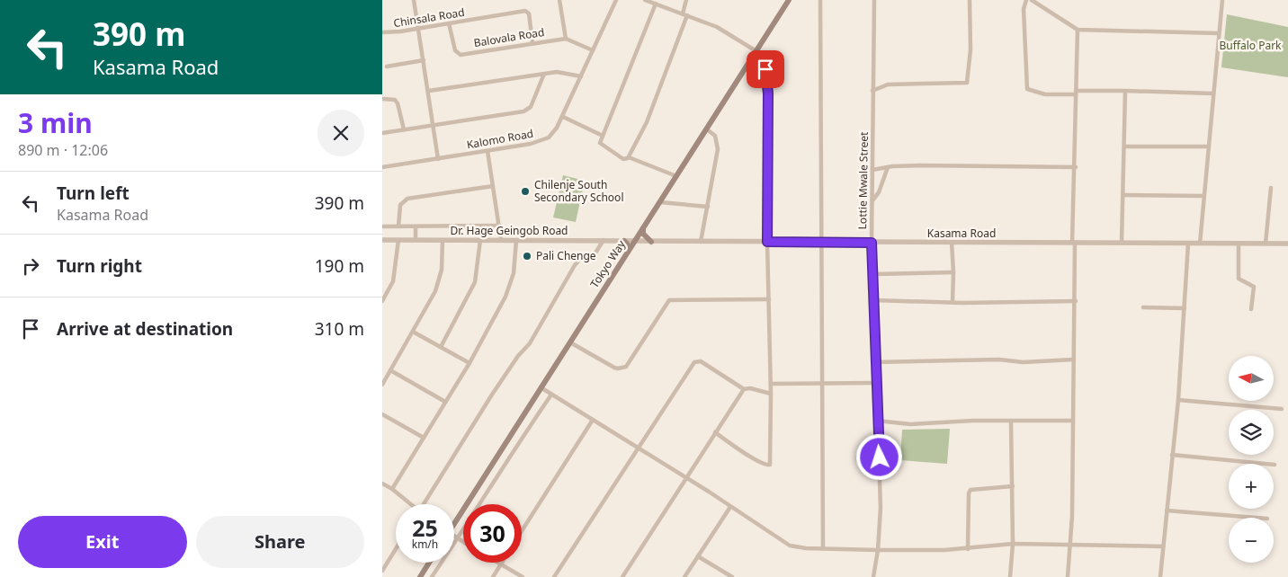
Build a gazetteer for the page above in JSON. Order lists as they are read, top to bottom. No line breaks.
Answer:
{"streets":{"main road":["Tokyo Way"],"street":["Chinsala Road","Balovala Road","Kalomo Road","Lottie Mwale Street","Dr. Hage Geingob Road","Kasama Road"]},"crossings":[["Chinsala Road","Balovala Road"],["Balovala Road","Kalomo Road"],["Lottie Mwale Street","Kasama Road"],["Dr. Hage Geingob Road","Kasama Road"],["Dr. Hage Geingob Road","Tokyo Way"],["Kasama Road","Tokyo Way"]],"parks":["Buffalo Park"],"places":["Chilenje South Secondary School","Pali Chenge"],"north":"left","page":{"turn":["390 m","Kasama Road"],"heading":["3 min","890 m · 12:06"],"list":[{"name":"Turn left","note":"Kasama Road","value":"390 m"},{"name":"Turn right","value":"190 m"},{"name":"Arrive at destination","value":"310 m"}],"map_buttons":["+","−"],"speed":"25 km/h","limit":"30","buttons":["Exit","Share"]}}
